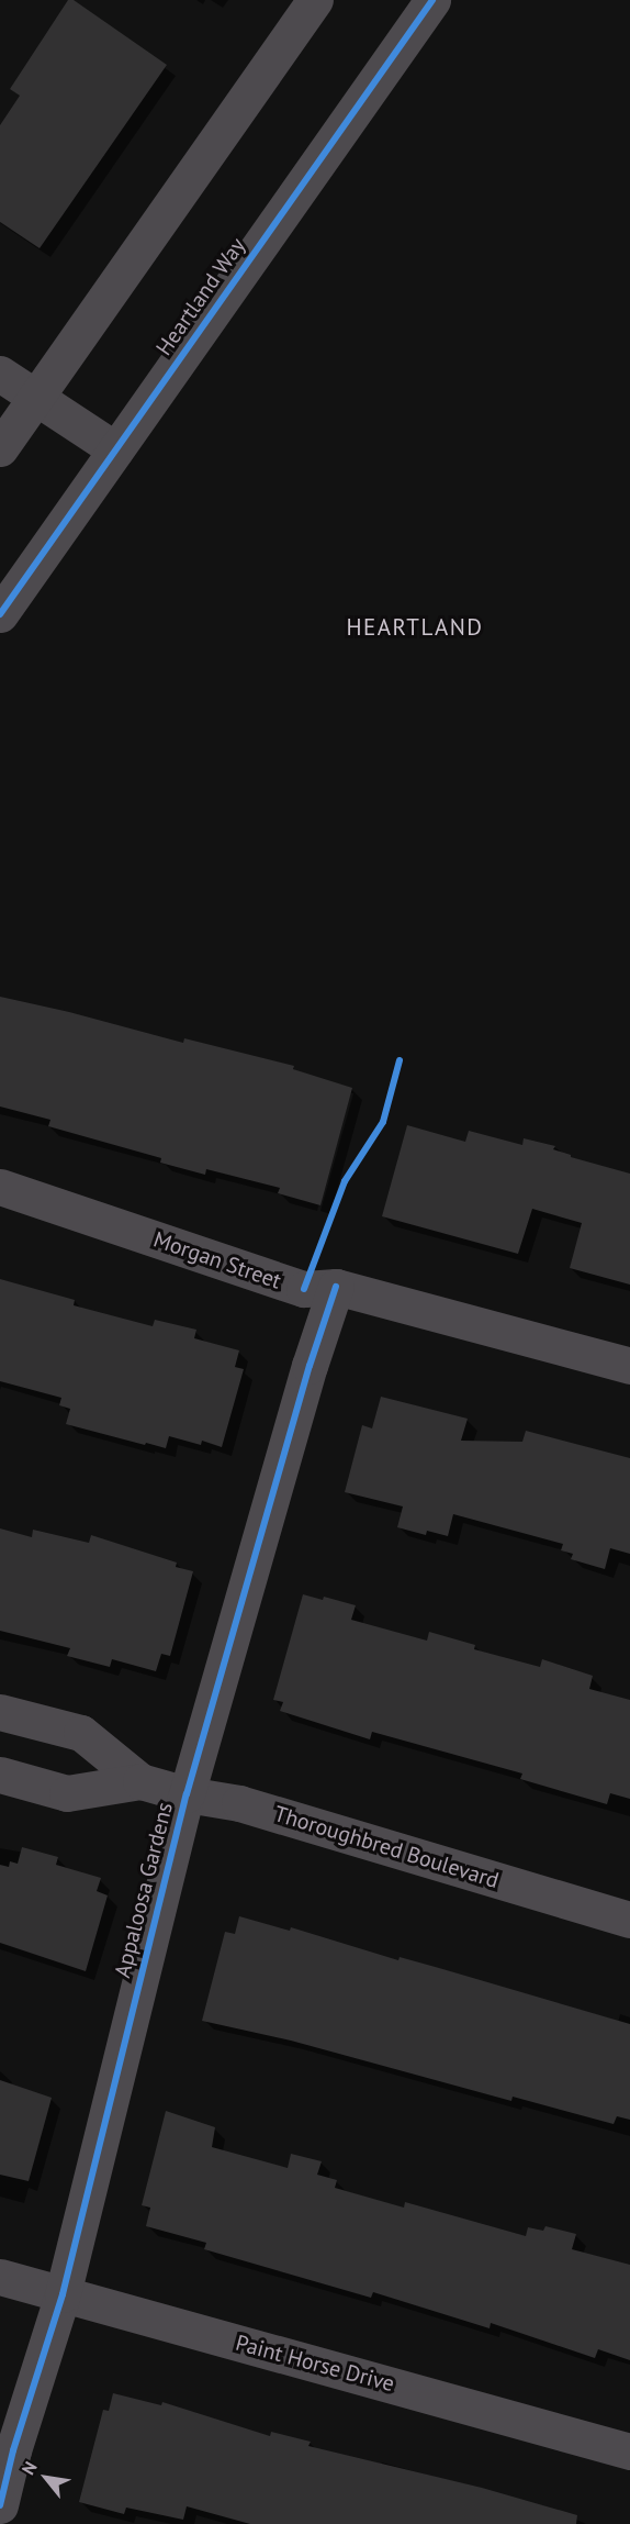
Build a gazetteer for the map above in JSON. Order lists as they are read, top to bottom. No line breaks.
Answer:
{"streets":{"street":["Heartland Way","Morgan Street","Thoroughbred Boulevard","Appaloosa Gardens","Paint Horse Drive"]},"crossings":[["Morgan Street","Appaloosa Gardens"],["Thoroughbred Boulevard","Appaloosa Gardens"],["Appaloosa Gardens","Paint Horse Drive"]],"districts":["HEARTLAND"],"north":"top left"}
